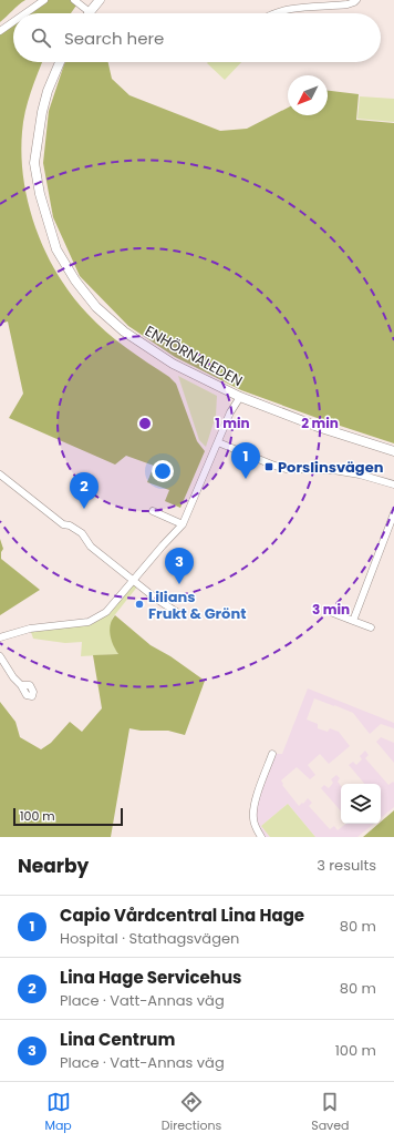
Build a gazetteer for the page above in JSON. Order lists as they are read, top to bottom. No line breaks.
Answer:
{"streets":{"street":["ENHÖRNALEDEN"]},"places":{"transit":["Porslinsvägen"],"other":["Lilians Frukt & Grönt"]},"scale_bar":"100 m","north":"bottom left","page":{"search":"Search here","pins":["1","2","3"],"scale":"100 m","heading":["Nearby","3 results"],"list":[{"mark":"1","name":"Capio Vårdcentral Lina Hage","note":"Hospital · Stathagsvägen","value":"80 m"},{"mark":"2","name":"Lina Hage Servicehus","note":"Place · Vatt-Annas väg","value":"80 m"},{"mark":"3","name":"Lina Centrum","note":"Place · Vatt-Annas väg","value":"100 m"}],"nav":["Map","Directions","Saved"]},"rings":["1 min","2 min","3 min"]}
